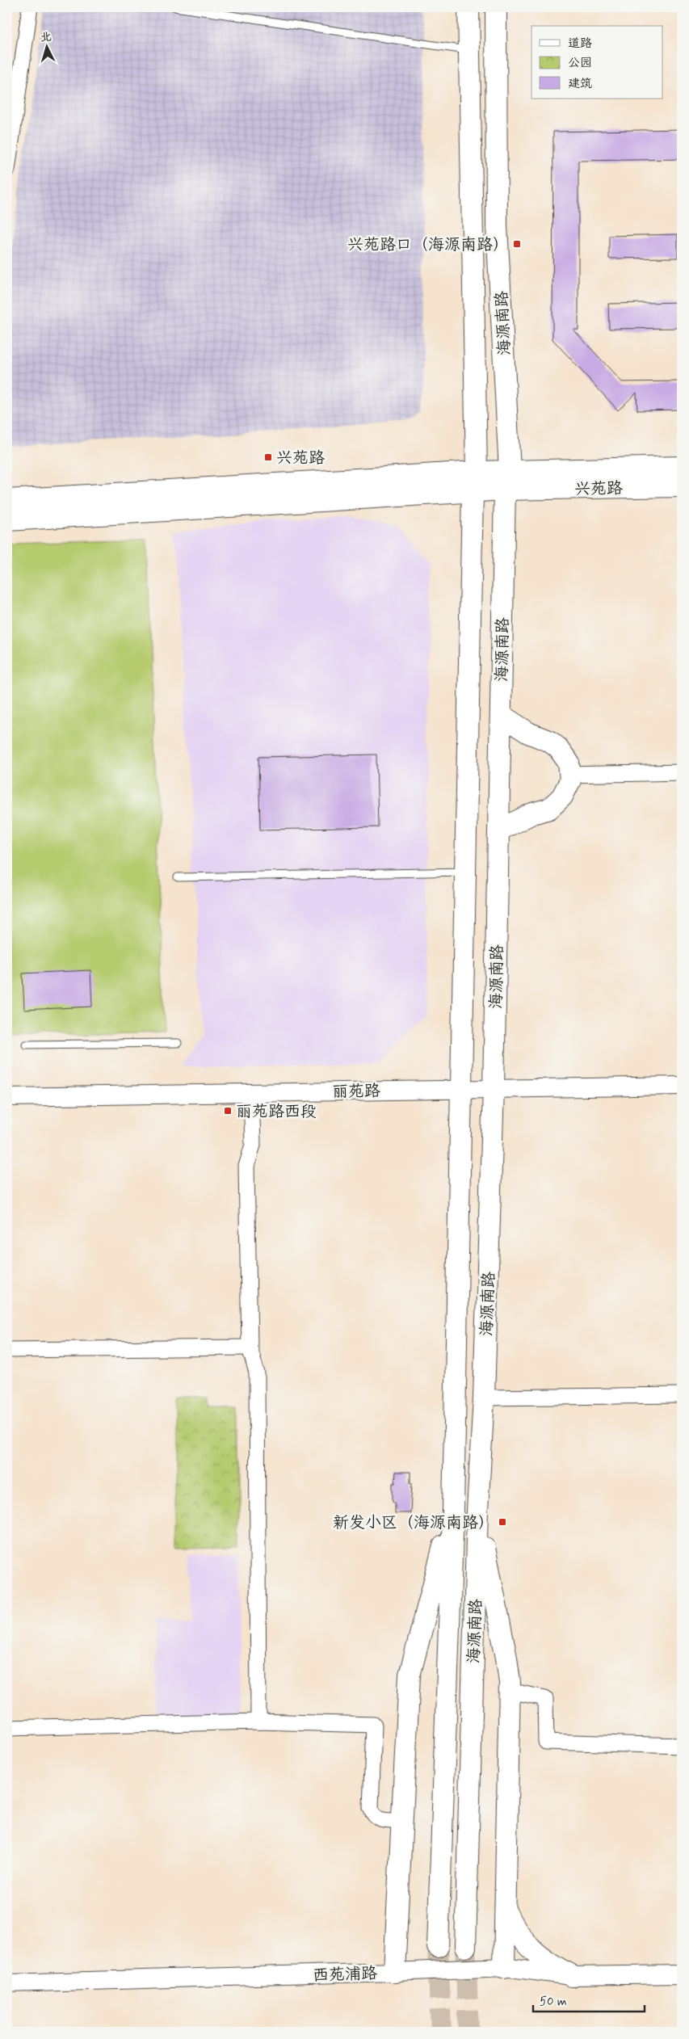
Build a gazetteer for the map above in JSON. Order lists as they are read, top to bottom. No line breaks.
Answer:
{"streets":{"main road":["海源南路","兴苑路"],"street":["丽苑路","西苑浦路"]},"crossings":[["海源南路","兴苑路"],["海源南路","丽苑路"]],"places":{"transit":["兴苑路口（海源南路）","兴苑路","丽苑路西段","新发小区（海源南路）"]},"legend":["道路","公园","建筑"],"scale_bar":"50 m","north":"top"}
